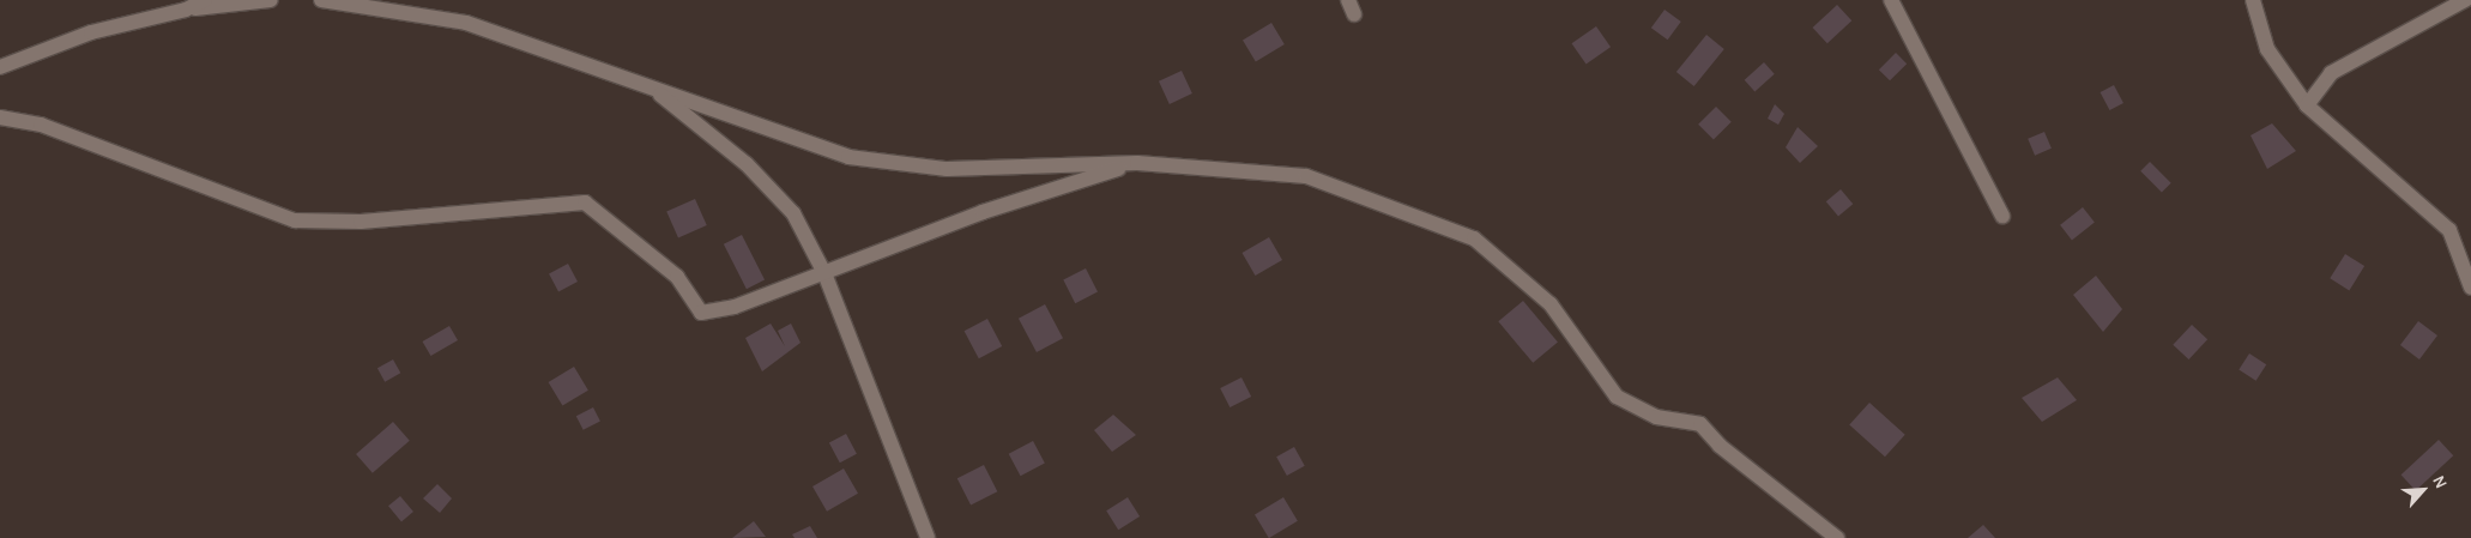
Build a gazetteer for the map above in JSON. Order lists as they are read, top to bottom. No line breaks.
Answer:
{"north":"top right"}
